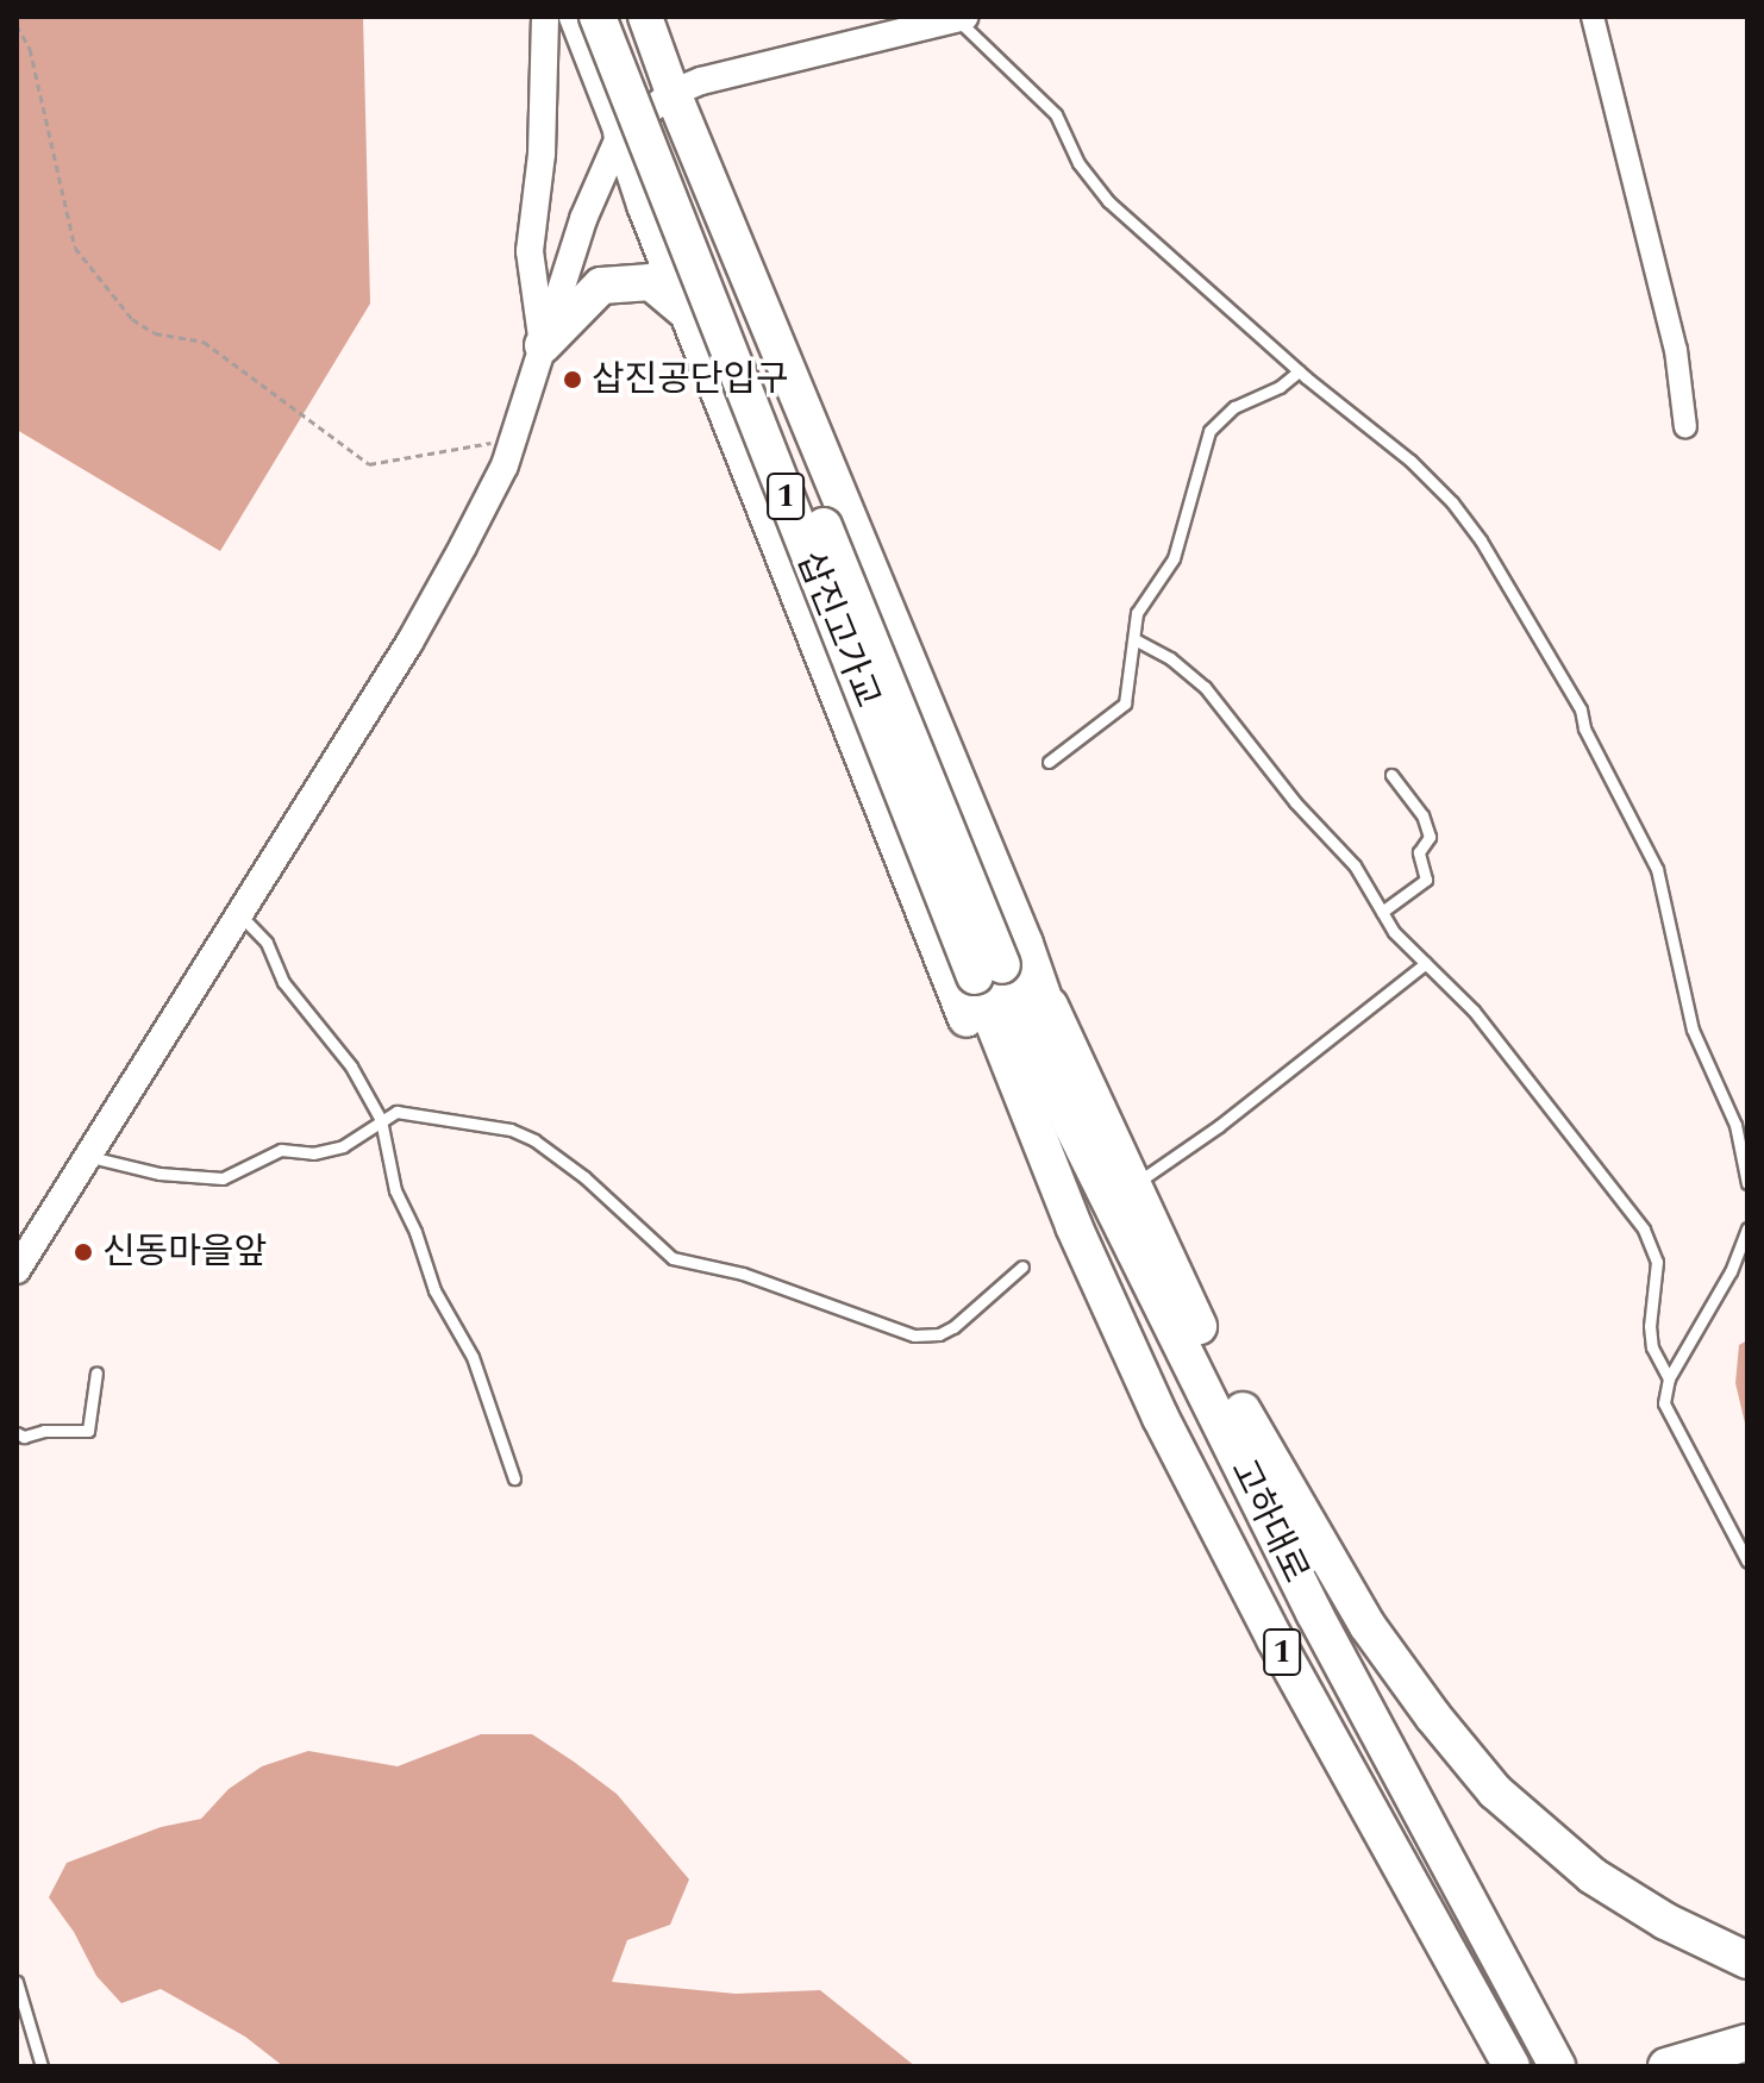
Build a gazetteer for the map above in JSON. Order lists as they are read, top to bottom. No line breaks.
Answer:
{"streets":{"highway":["1","삽진고가교","고하대로"]},"crossings":[["삽진고가교","고하대로"]],"places":["삽진공단입구","신동마을앞"]}
